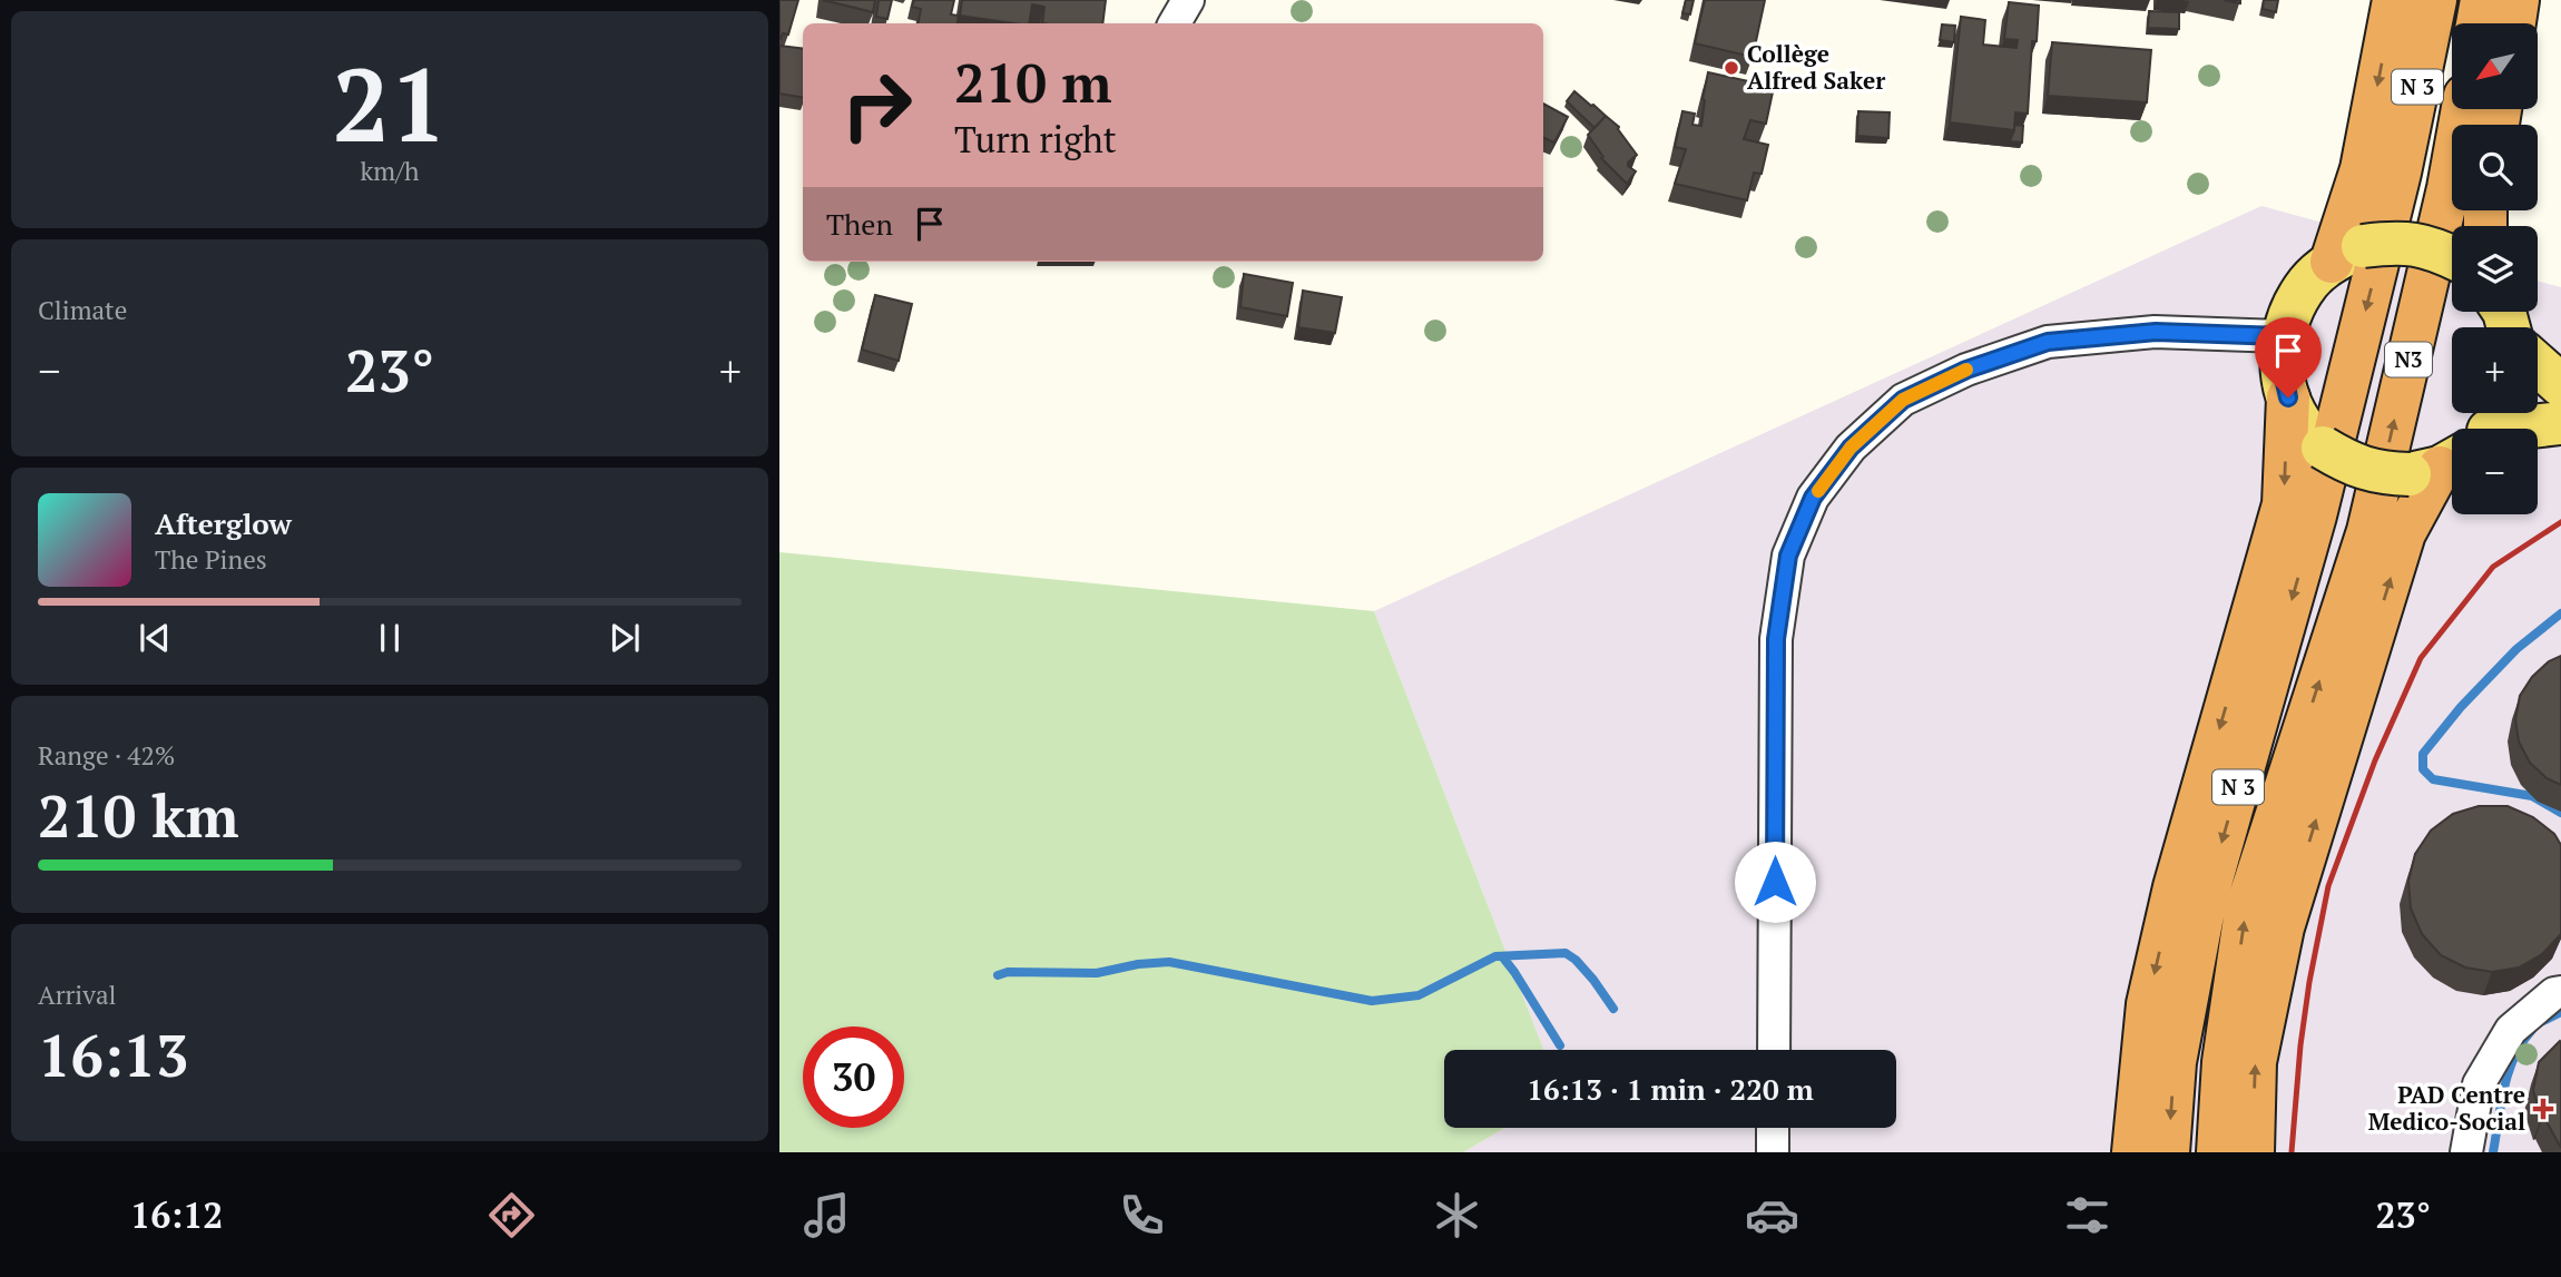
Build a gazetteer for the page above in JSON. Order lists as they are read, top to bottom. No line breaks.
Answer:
{"streets":{"highway":["N 3","N3"]},"places":{"other":["Collège Alfred Saker"],"health":["PAD Centre Medico-Social"]},"north":"bottom left","page":{"tile":[["21","km/h"],"Climate",["Range · 42%","210 km"],["Arrival","16:13"]],"map_buttons":["+","−"],"turn":["210 m","Turn right"],"then":"Then","heat":["−","23°","+"],"song":["Afterglow","The Pines"],"limit":"30","trip":"16:13 · 1 min · 220 m","tabs":["16:12","23°"]}}
